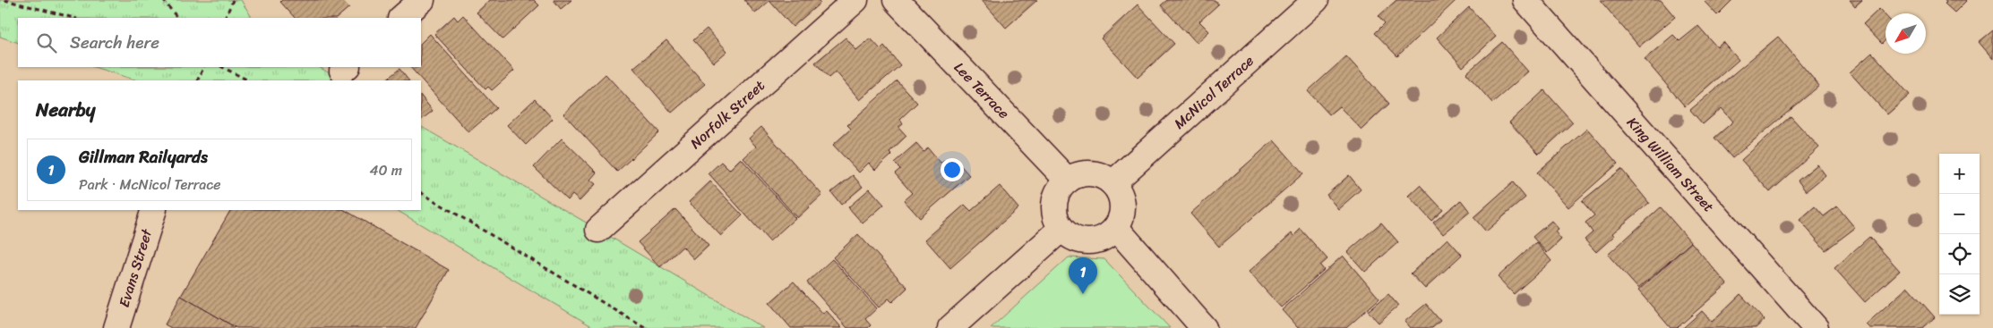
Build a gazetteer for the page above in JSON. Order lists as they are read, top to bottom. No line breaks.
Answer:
{"streets":{"street":["Lee Terrace","McNicol Terrace","Norfolk Street","King William Street","Evans Street"]},"crossings":[["Lee Terrace","McNicol Terrace"]],"north":"bottom left","page":{"search":"Search here","heading":"Nearby","list":[{"mark":"1","name":"Gillman Railyards","note":"Park · McNicol Terrace","value":"40 m"}],"map_buttons":["+","−"],"pins":"1"}}
